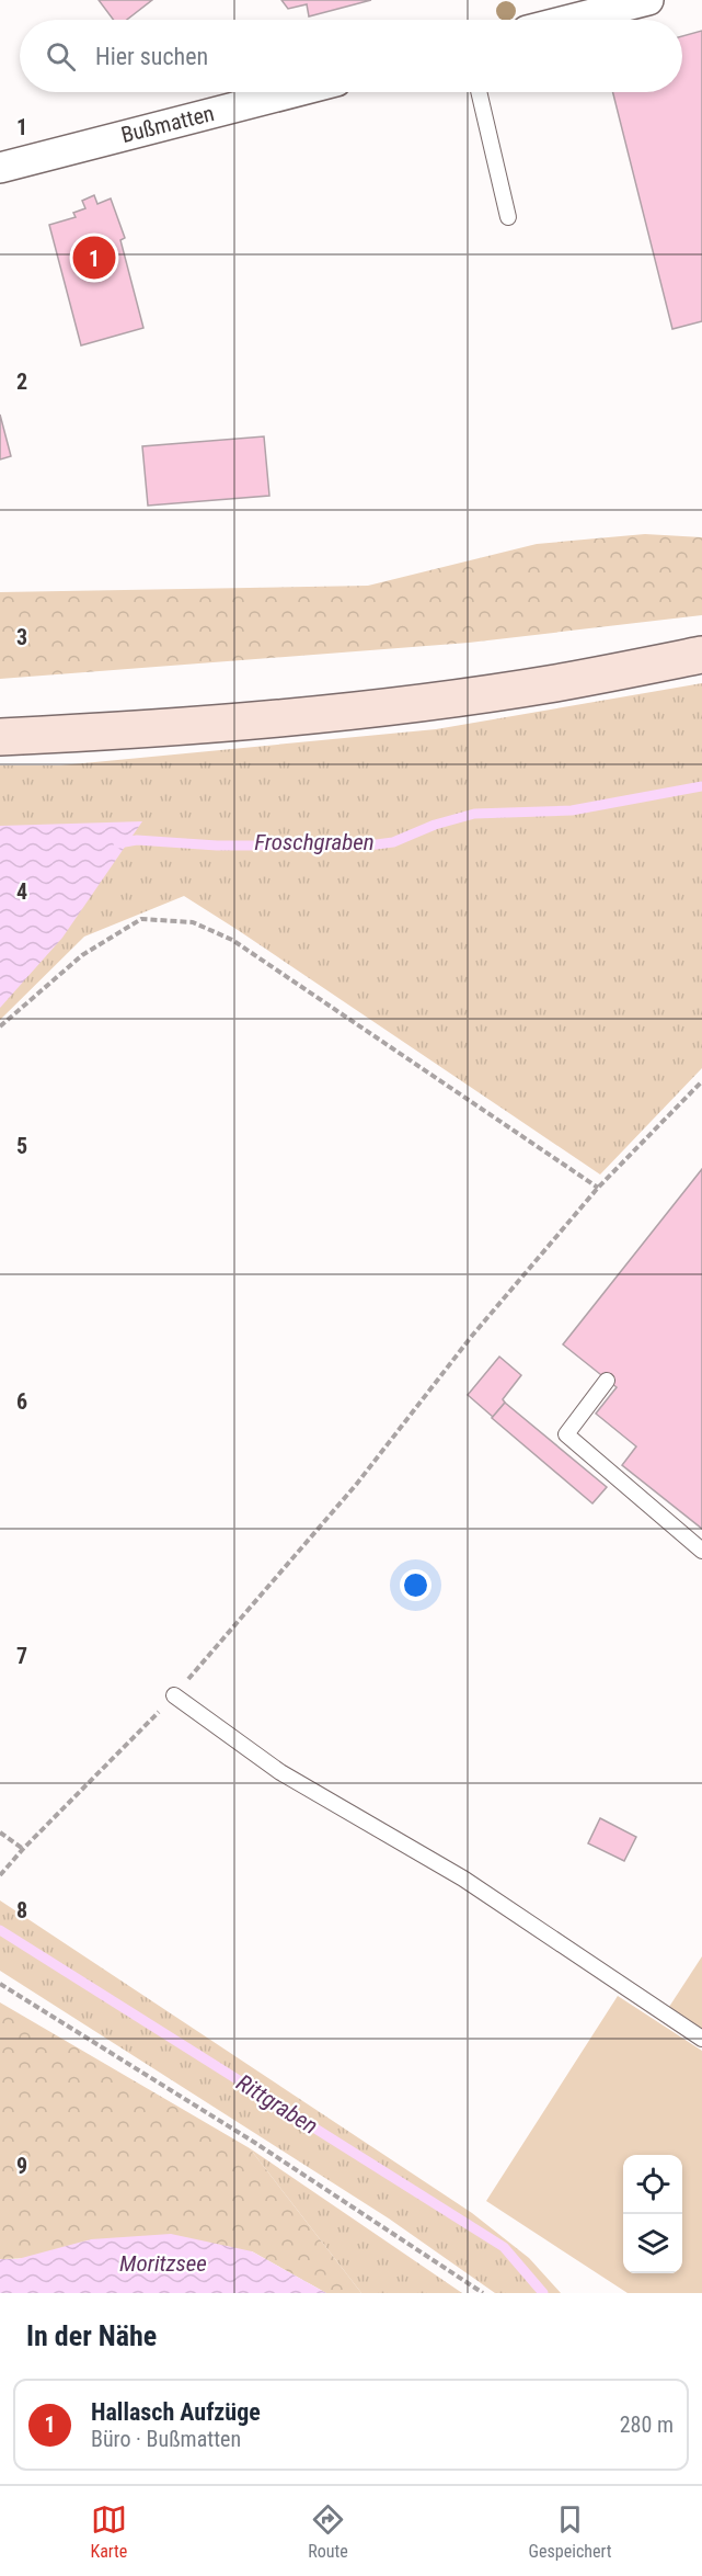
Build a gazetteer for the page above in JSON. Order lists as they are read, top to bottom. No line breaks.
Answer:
{"streets":{"street":["Bußmatten"]},"water":["Froschgraben","Rittgraben","Moritzsee"],"page":{"search":"Hier suchen","pins":"1","heading":"In der Nähe","list":[{"mark":"1","name":"Hallasch Aufzüge","note":"Büro · Bußmatten","value":"280 m"}],"nav":["Karte","Route","Gespeichert"]},"grid":{"rows":["1","2","3","4","5","6","7","8","9"]}}
